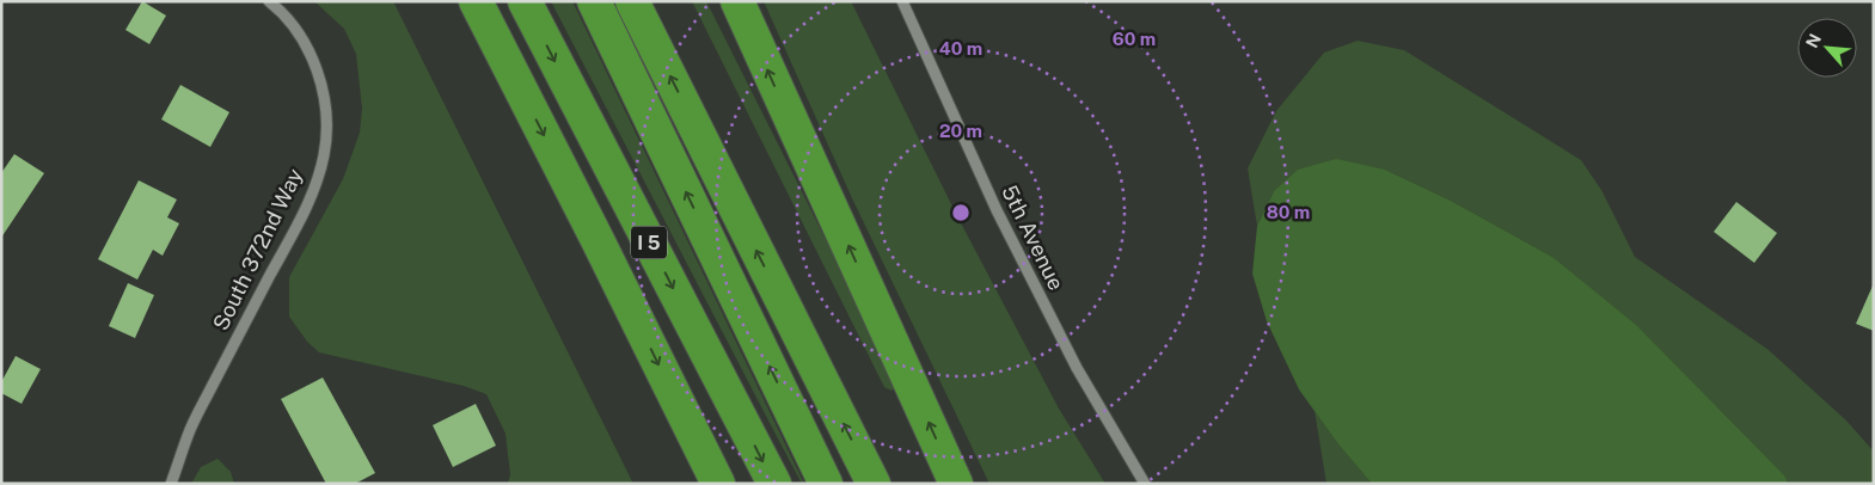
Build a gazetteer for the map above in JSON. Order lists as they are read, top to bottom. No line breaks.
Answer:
{"streets":{"highway":["I 5"],"street":["5th Avenue","South 372nd Way"]},"north":"top left","rings":["60 m","40 m","20 m","80 m"]}
